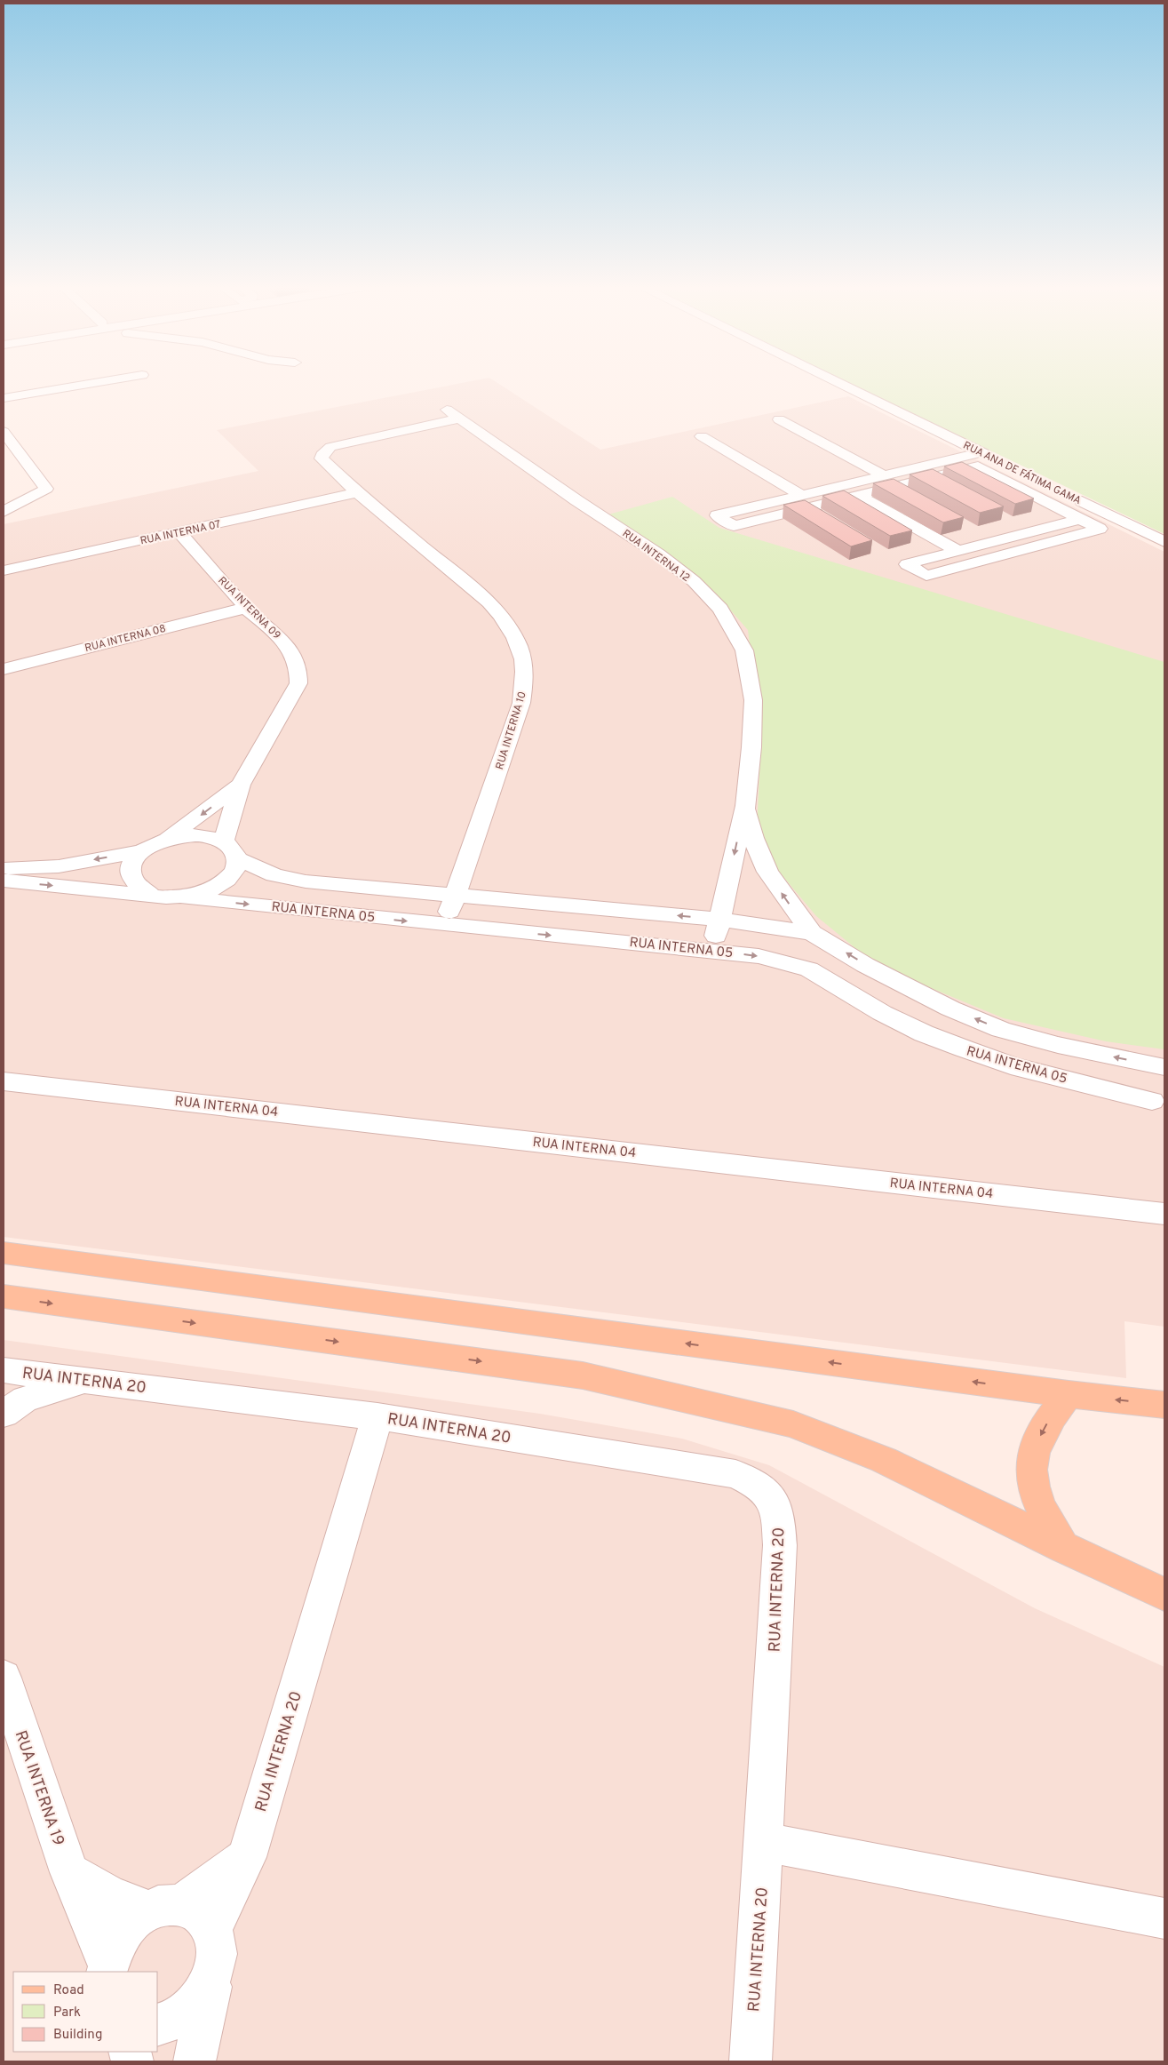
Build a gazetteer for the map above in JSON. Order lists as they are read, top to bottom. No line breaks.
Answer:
{"streets":{"street":["RUA ANA DE FÁTIMA GAMA","RUA INTERNA 07","RUA INTERNA 12","RUA INTERNA 09","RUA INTERNA 08","RUA INTERNA 10","RUA INTERNA 05","RUA INTERNA 04","RUA INTERNA 20","RUA INTERNA 19"]},"crossings":[["RUA INTERNA 07","RUA INTERNA 09"],["RUA INTERNA 07","RUA INTERNA 10"],["RUA INTERNA 12","RUA INTERNA 10"],["RUA INTERNA 12","RUA INTERNA 05"],["RUA INTERNA 09","RUA INTERNA 08"],["RUA INTERNA 09","RUA INTERNA 05"],["RUA INTERNA 10","RUA INTERNA 05"]],"legend":["Road","Park","Building"]}
